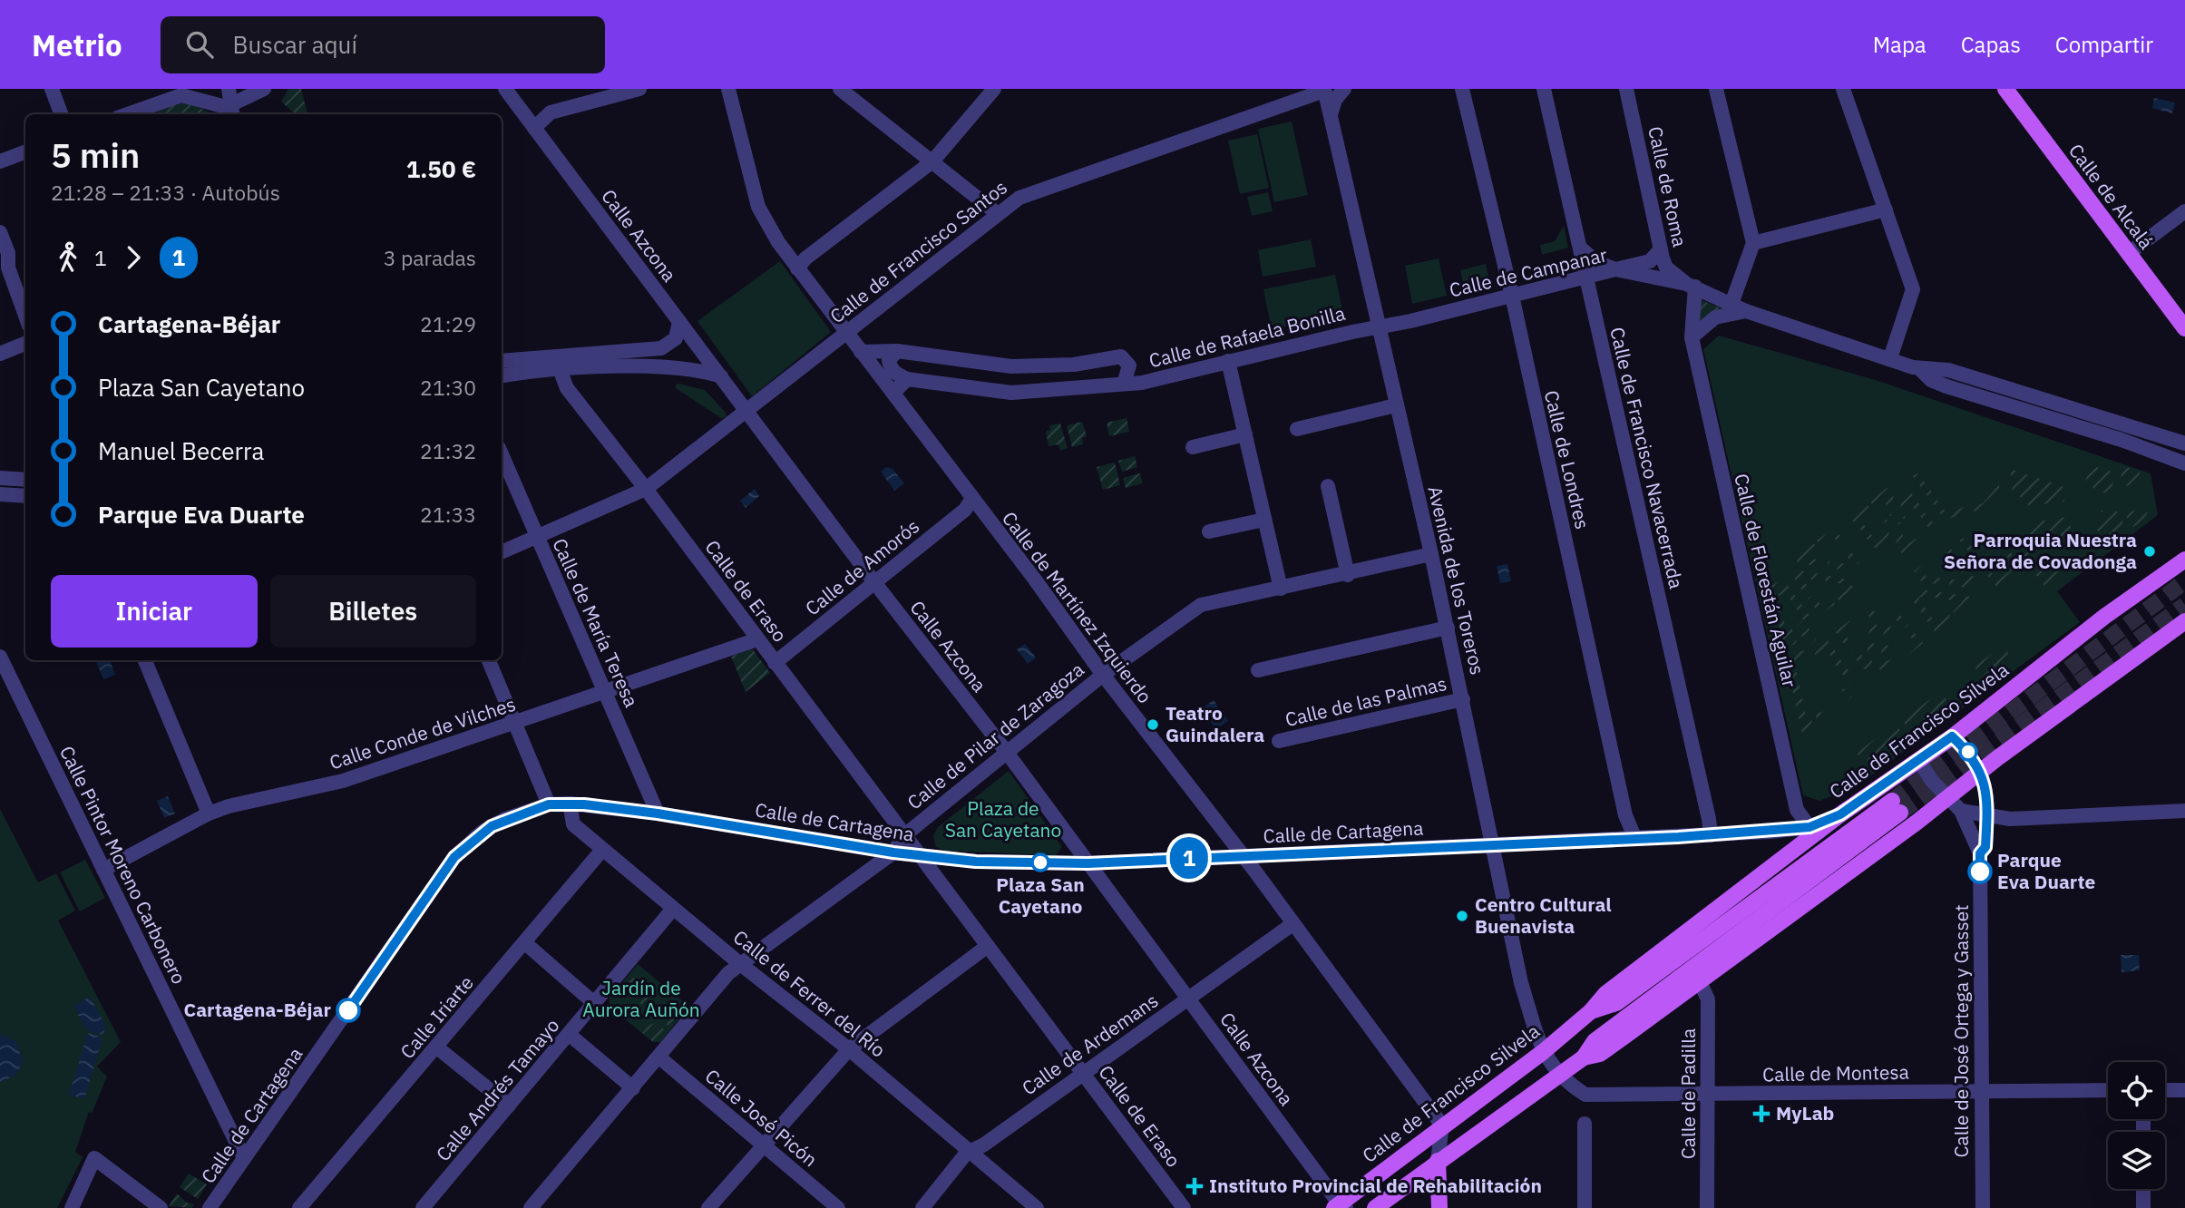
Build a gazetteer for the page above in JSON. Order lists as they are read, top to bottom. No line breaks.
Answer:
{"streets":{"main road":["Calle de Alcalá","Calle de Francisco Silvela"],"street":["Calle de Roma","Calle Azcona","Calle de Francisco Santos","Calle de Campanar","Calle de Rafaela Bonilla","Calle de Francisco Navacerrada","Calle de Londres","Calle de Amorós","Avenida de los Toreros","Calle de Florestán Aguilar","Calle de Eraso","Calle de Martínez Izquierdo","Calle de María Teresa","Calle de las Palmas","Calle Conde de Vilches","Calle de Pilar de Zaragoza","Calle de Cartagena","Calle Pintor Moreno Carbonero","Calle de Ferrer del Río","Calle Iriarte","Calle de José Ortega y Gasset","Calle de Ardemans","Calle de Montesa","Calle Andrés Tamayo","Calle de Padilla","Calle José Picón"]},"crossings":[["Calle de Roma","Calle de Campanar"],["Calle de Roma","Calle de Florestán Aguilar"],["Calle Azcona","Calle de Francisco Santos"],["Calle Azcona","Calle de Amorós"],["Calle Azcona","Calle de Francisco Silvela"],["Calle Azcona","Calle de Pilar de Zaragoza"],["Calle Azcona","Calle de Cartagena"],["Calle Azcona","Calle de Ardemans"],["Calle de Francisco Santos","Avenida de los Toreros"],["Calle de Francisco Santos","Calle de Eraso"],["Calle de Francisco Santos","Calle de Martínez Izquierdo"],["Calle de Francisco Santos","Calle de María Teresa"],["Calle de Campanar","Calle de Rafaela Bonilla"],["Calle de Campanar","Calle de Francisco Navacerrada"],["Calle de Campanar","Calle de Londres"],["Calle de Campanar","Avenida de los Toreros"],["Calle de Campanar","Calle de Florestán Aguilar"],["Calle de Rafaela Bonilla","Avenida de los Toreros"],["Calle de Rafaela Bonilla","Calle de Martínez Izquierdo"],["Calle de Francisco Navacerrada","Calle de Cartagena"],["Calle de Londres","Calle de Cartagena"],["Calle de Amorós","Calle de Eraso"],["Calle de Amorós","Calle de Martínez Izquierdo"],["Avenida de los Toreros","Calle de las Palmas"],["Avenida de los Toreros","Calle de Francisco Silvela"],["Avenida de los Toreros","Calle de Pilar de Zaragoza"],["Avenida de los Toreros","Calle de Cartagena"],["Avenida de los Toreros","Calle de Montesa"],["Calle de Florestán Aguilar","Calle de Cartagena"],["Calle de Eraso","Calle Conde de Vilches"],["Calle de Eraso","Calle de Pilar de Zaragoza"],["Calle de Eraso","Calle de Cartagena"],["Calle de Eraso","Calle de Ardemans"],["Calle de Martínez Izquierdo","Calle de Francisco Silvela"],["Calle de Martínez Izquierdo","Calle de Pilar de Zaragoza"],["Calle de Martínez Izquierdo","Calle de Cartagena"],["Calle de Martínez Izquierdo","Calle de Ardemans"],["Calle de María Teresa","Calle Conde de Vilches"],["Calle de María Teresa","Calle de Cartagena"],["Calle de Francisco Silvela","Calle de Cartagena"],["Calle de Francisco Silvela","Calle de José Ortega y Gasset"],["Calle de Francisco Silvela","Calle de Montesa"],["Calle de Francisco Silvela","Calle de Padilla"],["Calle Conde de Vilches","Calle Pintor Moreno Carbonero"],["Calle de Cartagena","Calle Pintor Moreno Carbonero"],["Calle de Cartagena","Calle de Ferrer del Río"],["Calle de Ferrer del Río","Calle Iriarte"],["Calle de Ferrer del Río","Calle de Ardemans"],["Calle de Ferrer del Río","Calle Andrés Tamayo"],["Calle de José Ortega y Gasset","Calle de Montesa"],["Calle de Montesa","Calle de Padilla"]],"parks":["Plaza de San Cayetano","Jardín de Aurora Auñón"],"places":{"other":["Parroquia Nuestra Señora de Covadonga","Teatro Guindalera","Plaza San Cayetano","Parque Eva Duarte","Centro Cultural Buenavista","Cartagena-Béjar"],"health":["MyLab","Instituto Provincial de Rehabilitación"]},"lines":["bus line 1"],"page":{"header":"Metrio","search":"Buscar aquí","nav":["Mapa","Capas","Compartir"],"on_map":"1","heading":["5 min","21:28 – 21:33 · Autobús","1.50 €"],"legs":["1","1","3 paradas"],"list":[{"name":"Cartagena-Béjar","value":"21:29"},{"name":"Plaza San Cayetano","value":"21:30"},{"name":"Manuel Becerra","value":"21:32"},{"name":"Parque Eva Duarte","value":"21:33"}],"buttons":["Iniciar","Billetes"]}}
